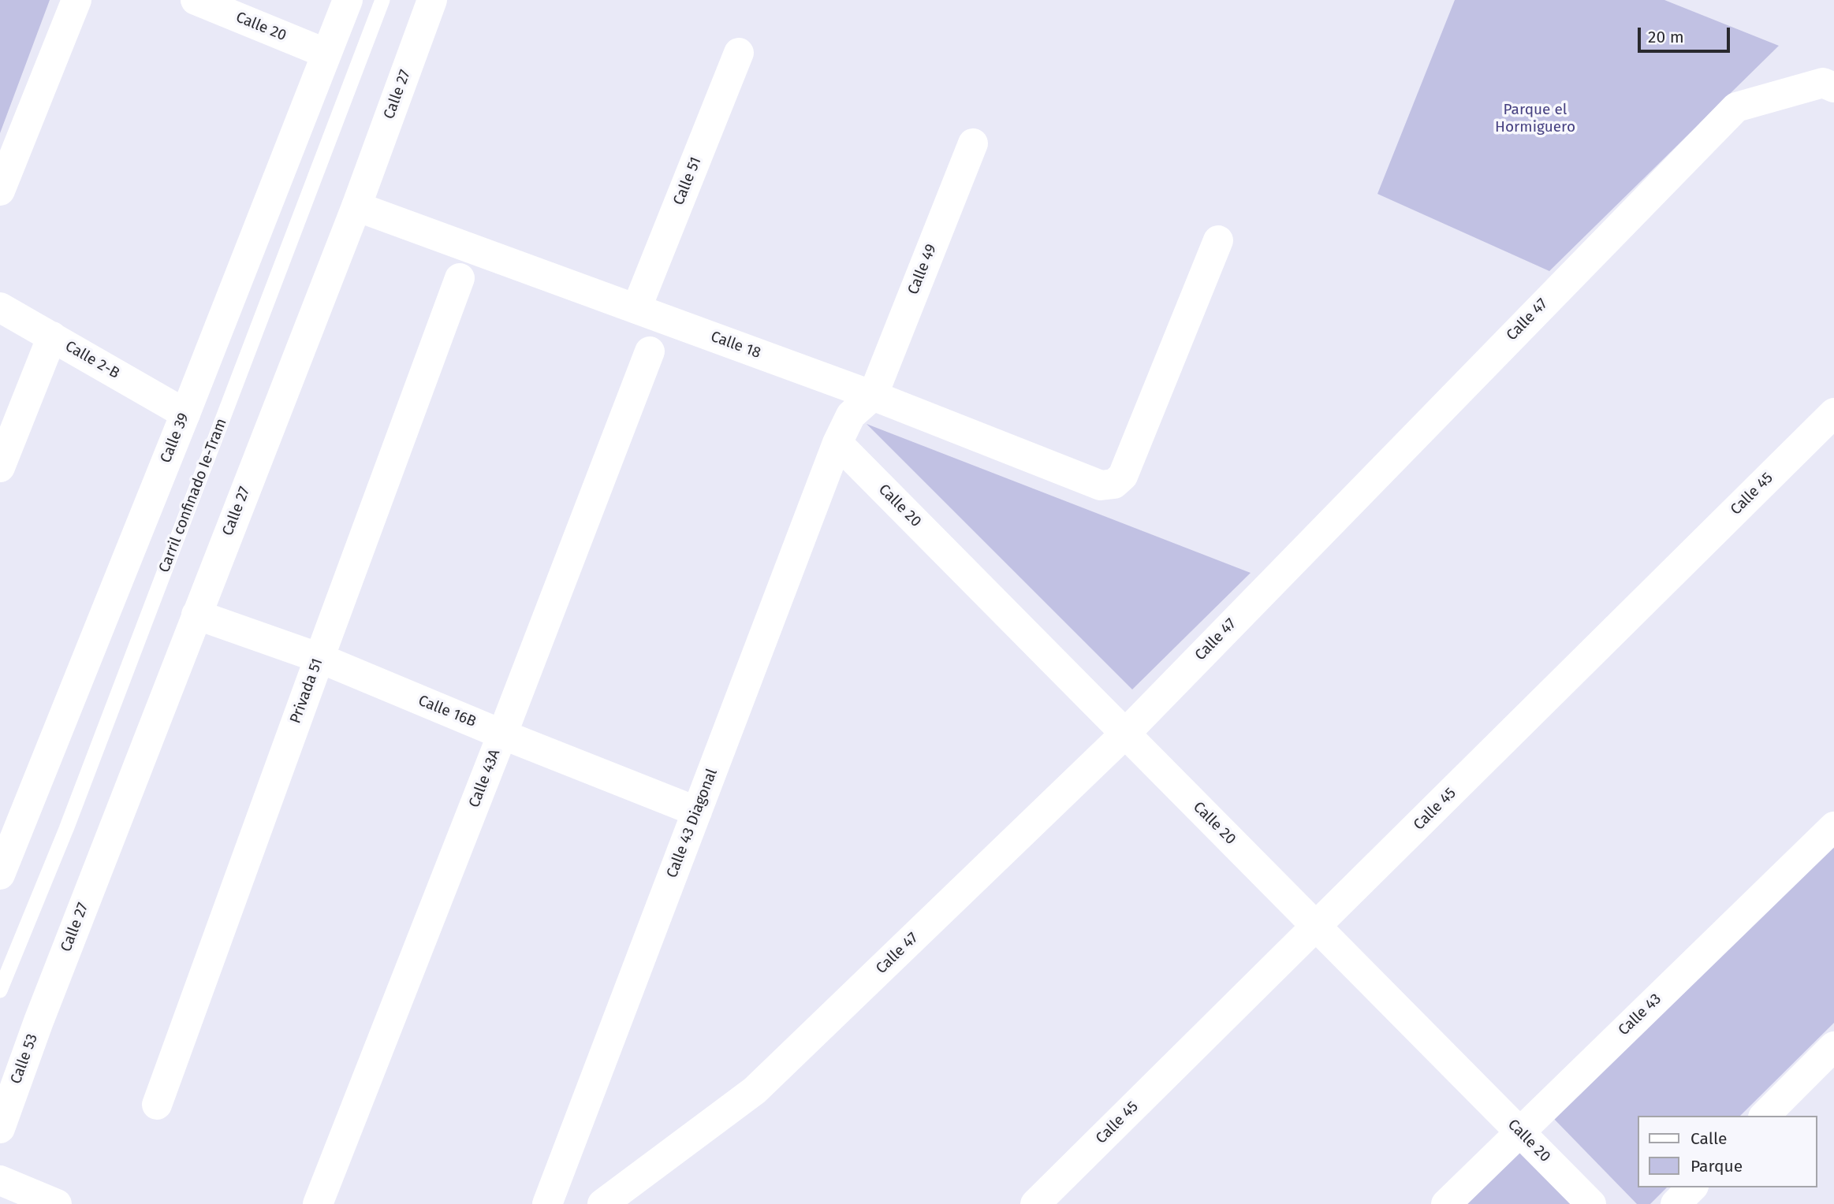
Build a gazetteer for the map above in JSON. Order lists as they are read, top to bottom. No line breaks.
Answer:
{"streets":{"street":["Calle 20","Calle 27","Calle 51","Calle 49","Calle 47","Calle 18","Calle 2-B","Calle 39","Calle 45","Privada 51","Calle 16B","Calle 43A","Calle 43 Diagonal","Calle 43","Calle 53"],"lane":["Carril confinado Ie-Tram"]},"crossings":[["Calle 20","Calle 47"],["Calle 20","Calle 39"],["Calle 20","Calle 45"],["Calle 20","Calle 43 Diagonal"],["Calle 20","Calle 43"],["Calle 27","Calle 18"],["Calle 27","Calle 16B"],["Calle 27","Calle 53"],["Calle 51","Calle 18"],["Calle 49","Calle 18"],["Calle 49","Calle 43 Diagonal"],["Calle 18","Calle 43 Diagonal"],["Calle 2-B","Calle 39"],["Privada 51","Calle 16B"],["Calle 16B","Calle 43A"],["Calle 16B","Calle 43 Diagonal"]],"parks":["Parque el Hormiguero"],"legend":["Calle","Parque"],"scale_bar":"20 m"}
